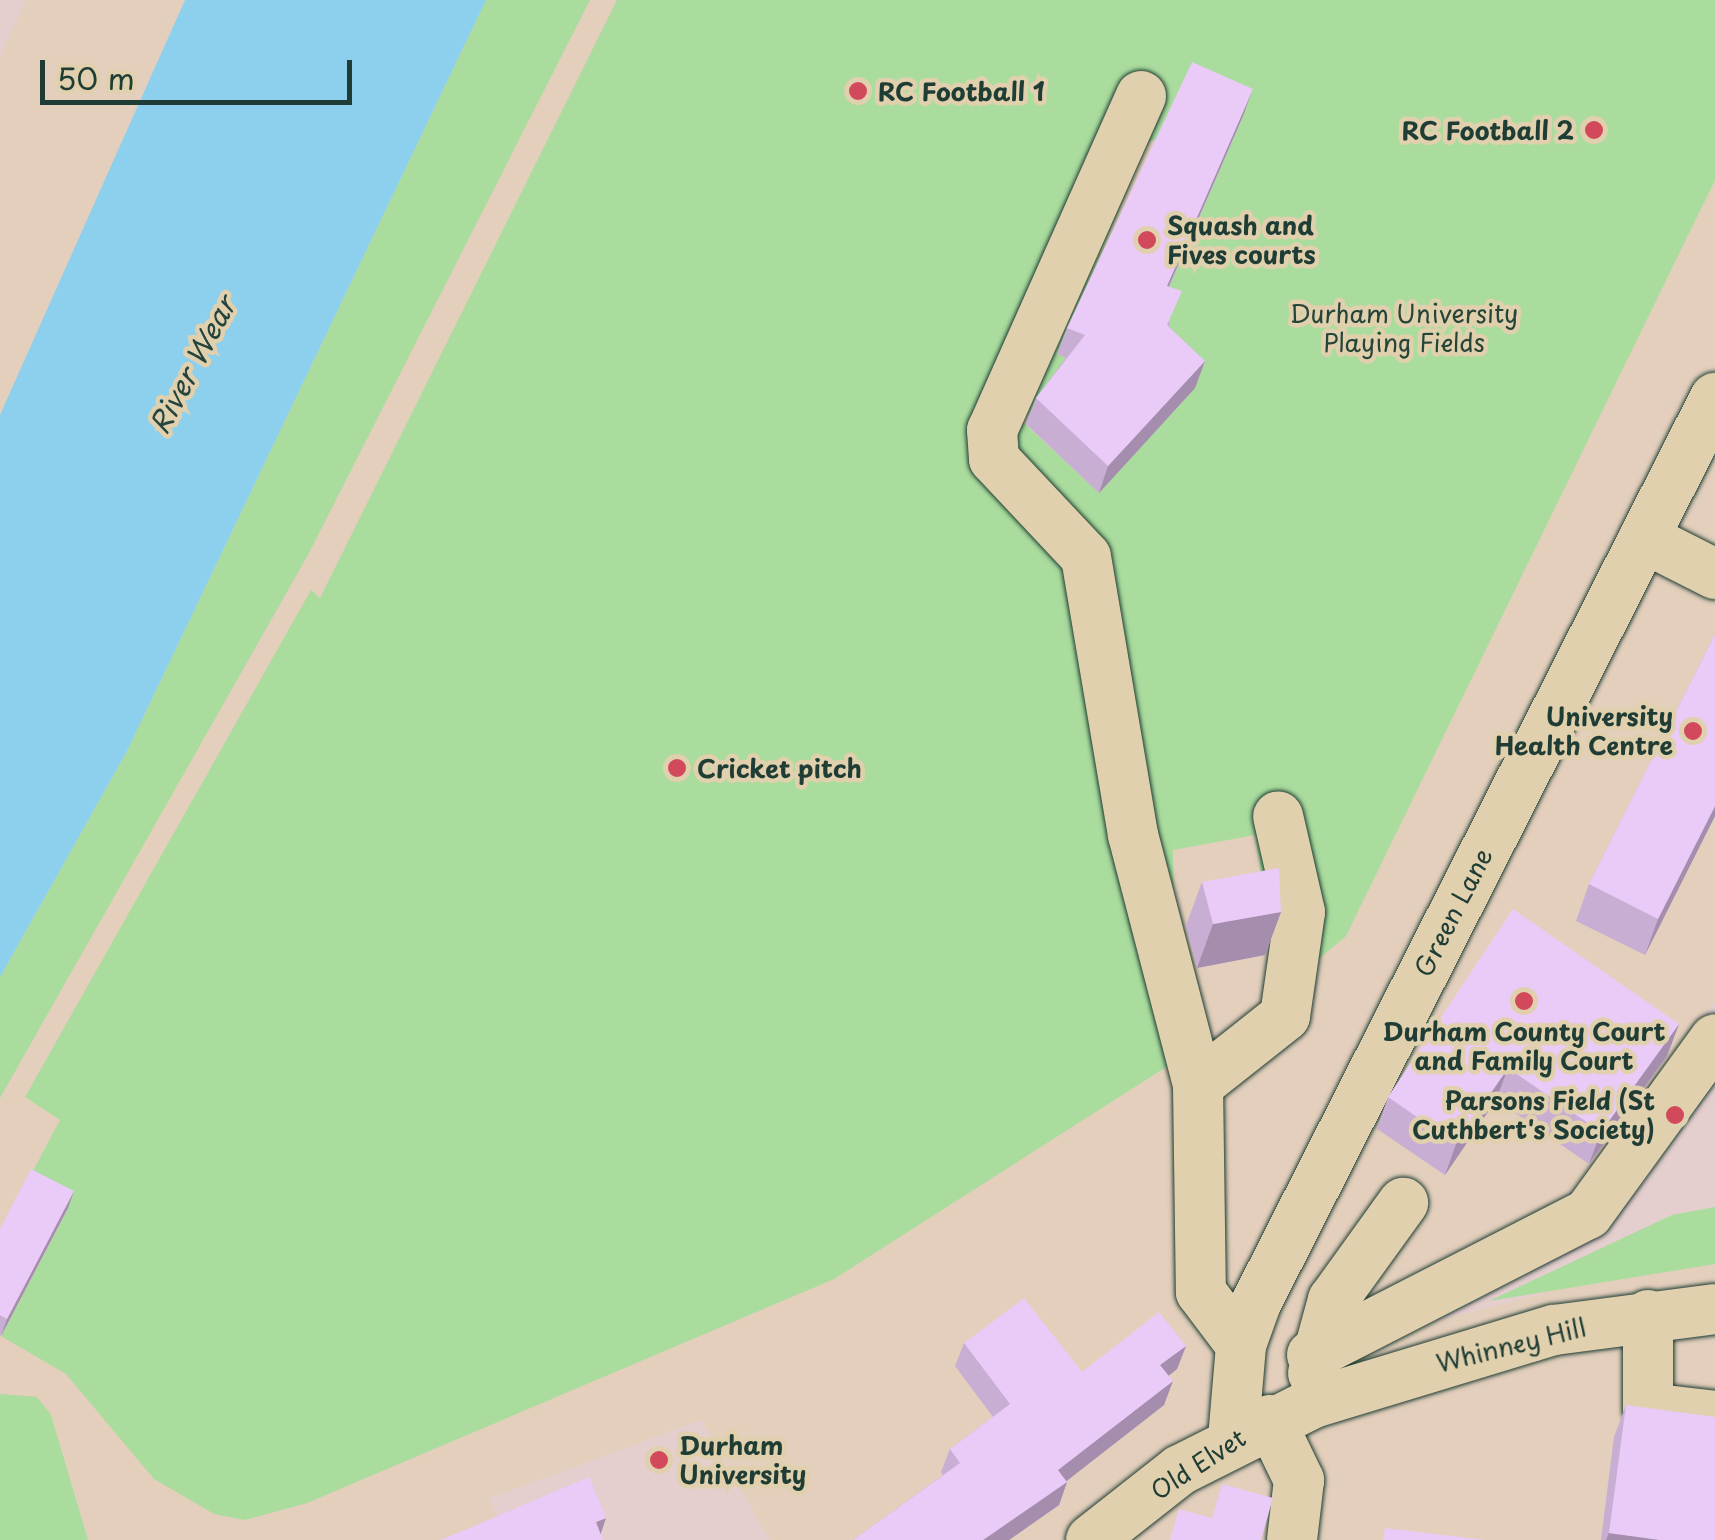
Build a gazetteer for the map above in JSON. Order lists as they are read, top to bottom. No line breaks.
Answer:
{"streets":{"street":["Green Lane","Whinney Hill","Old Elvet"]},"crossings":[["Green Lane","Whinney Hill"],["Green Lane","Old Elvet"],["Whinney Hill","Old Elvet"]],"water":["River Wear"],"parks":["Durham University Playing Fields"],"places":["RC Football 1","RC Football 2","Squash and Fives courts","University Health Centre","Cricket pitch","Durham County Court and Family Court","Parsons Field (St Cuthbert's Society)","Durham University"],"scale_bar":"50 m"}
